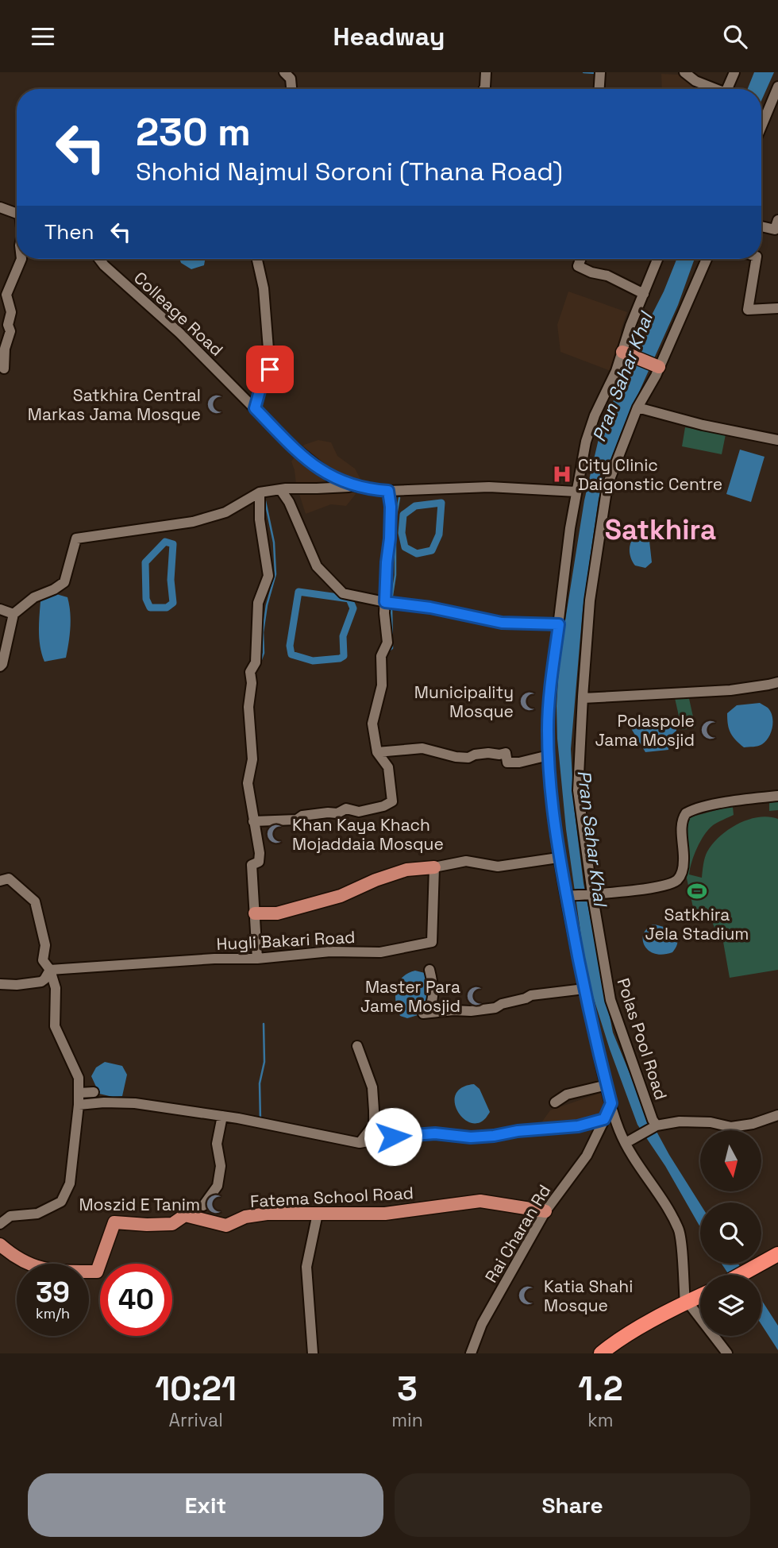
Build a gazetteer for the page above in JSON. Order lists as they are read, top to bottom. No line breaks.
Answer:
{"streets":{"main road":["Fatema School Road"],"street":["Colleage Road","Hugli Bakari Road","Polas Pool Road","Rai Charan Rd"]},"crossings":[["Fatema School Road","Rai Charan Rd"]],"districts":["Satkhira"],"water":["Pran Sahar Khal"],"places":{"mosque":["Satkhira Central Markas Jama Mosque","Municipality Mosque","Polaspole Jama Mosjid","Khan Kaya Khach Mojaddaia Mosque","Master Para Jame Mosjid","Moszid E Tanim","Katia Shahi Mosque"],"hospital":["City Clinic Daigonstic Centre"],"sports":["Satkhira Jela Stadium"]},"north":"bottom","page":{"header":"Headway","turn":["230 m","Shohid Najmul Soroni (Thana Road)"],"then":"Then","speed":"39 km/h","limit":"40","eta":["10:21","Arrival","3","min","1.2","km"],"buttons":["Exit","Share"]}}
